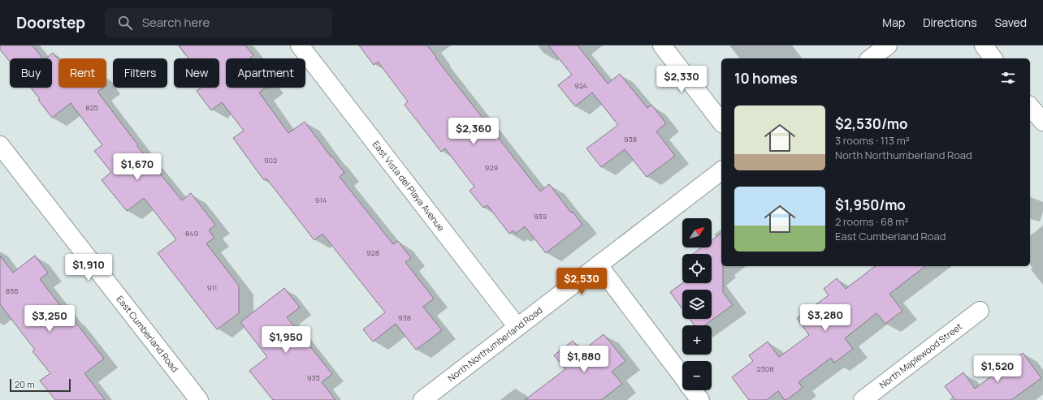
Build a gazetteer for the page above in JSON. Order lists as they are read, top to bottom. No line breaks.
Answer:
{"streets":{"street":["East Vista del Playa Avenue","East Cumberland Road","North Northumberland Road","North Maplewood Street"]},"crossings":[["East Vista del Playa Avenue","North Northumberland Road"]],"house_numbers":["924","825","938","902","929","914","939","849","928","911","836","938","2308","935"],"scale_bar":"20 m","north":"top right","page":{"header":"Doorstep","search":"Search here","nav":["Map","Directions","Saved"],"chip":["Buy","Rent","Filters","New","Apartment"],"heading":"10 homes","price":["$2,330","$2,360","$1,670","$1,910","$2,530","$3,280","$3,250","$1,950","$1,880","$1,520"],"list":[{"name":"$2,530/mo","note":"3 rooms · 113 m² · North Northumberland Road"},{"name":"$1,950/mo","note":"2 rooms · 68 m² · East Cumberland Road"}],"map_buttons":["+","−"],"scale":"20 m"}}
